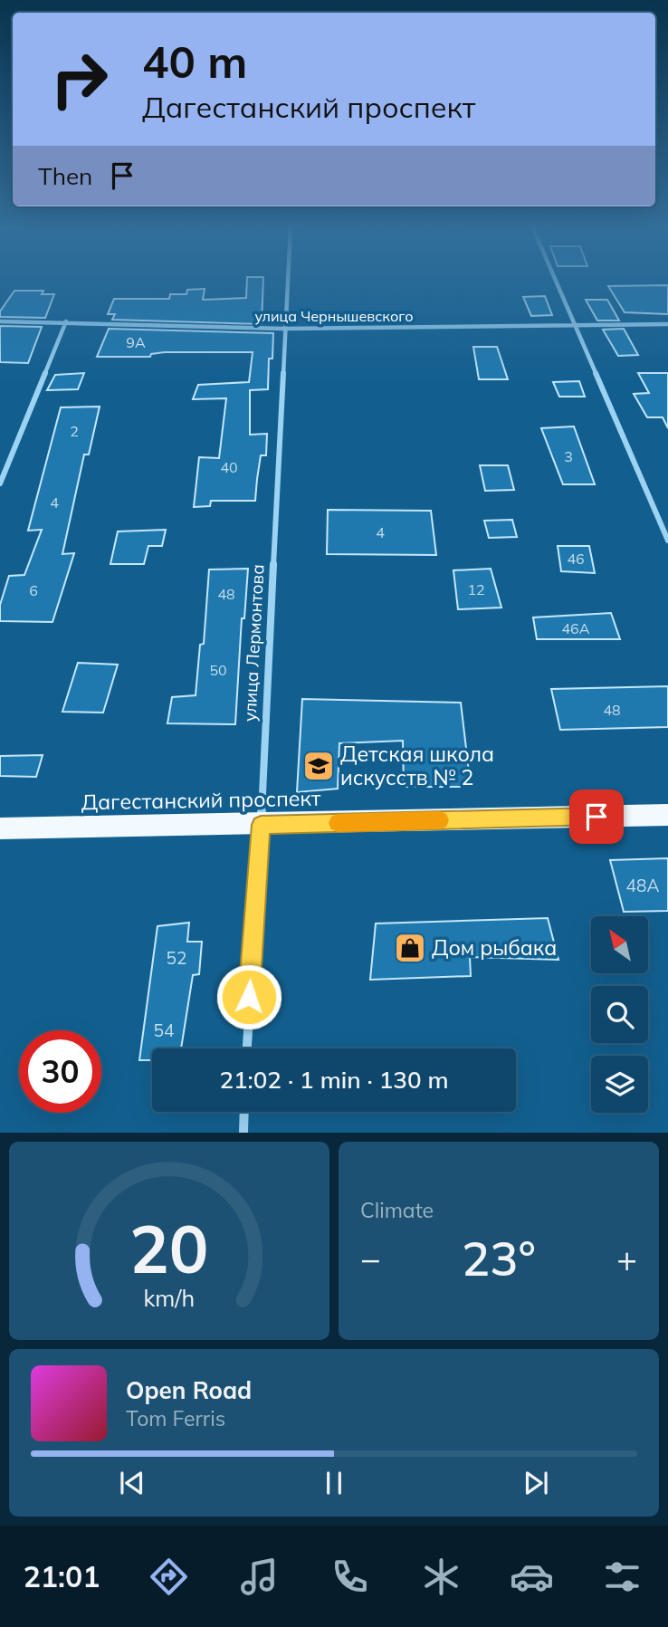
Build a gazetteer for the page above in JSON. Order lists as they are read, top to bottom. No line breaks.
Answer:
{"streets":{"highway":["Дагестанский проспект"],"street":["улица Чернышевского","улица Лермонтова"]},"crossings":[["улица Чернышевского","улица Лермонтова"],["улица Лермонтова","Дагестанский проспект"]],"places":{"school or university":["Детская школа искусств № 2"],"shop":["Дом рыбака"]},"house_numbers":["9А","2","3","40","4","4","46","12","6","48","46А","50","48","48А","52","54"],"north":"top left","page":{"turn":["40 m","Дагестанский проспект"],"then":"Then","limit":"30","trip":"21:02 · 1 min · 130 m","tile":"Climate","heat":["−","23°","+"],"song":["Open Road","Tom Ferris"],"tabs":"21:01","gauge":["20","km/h"]}}
